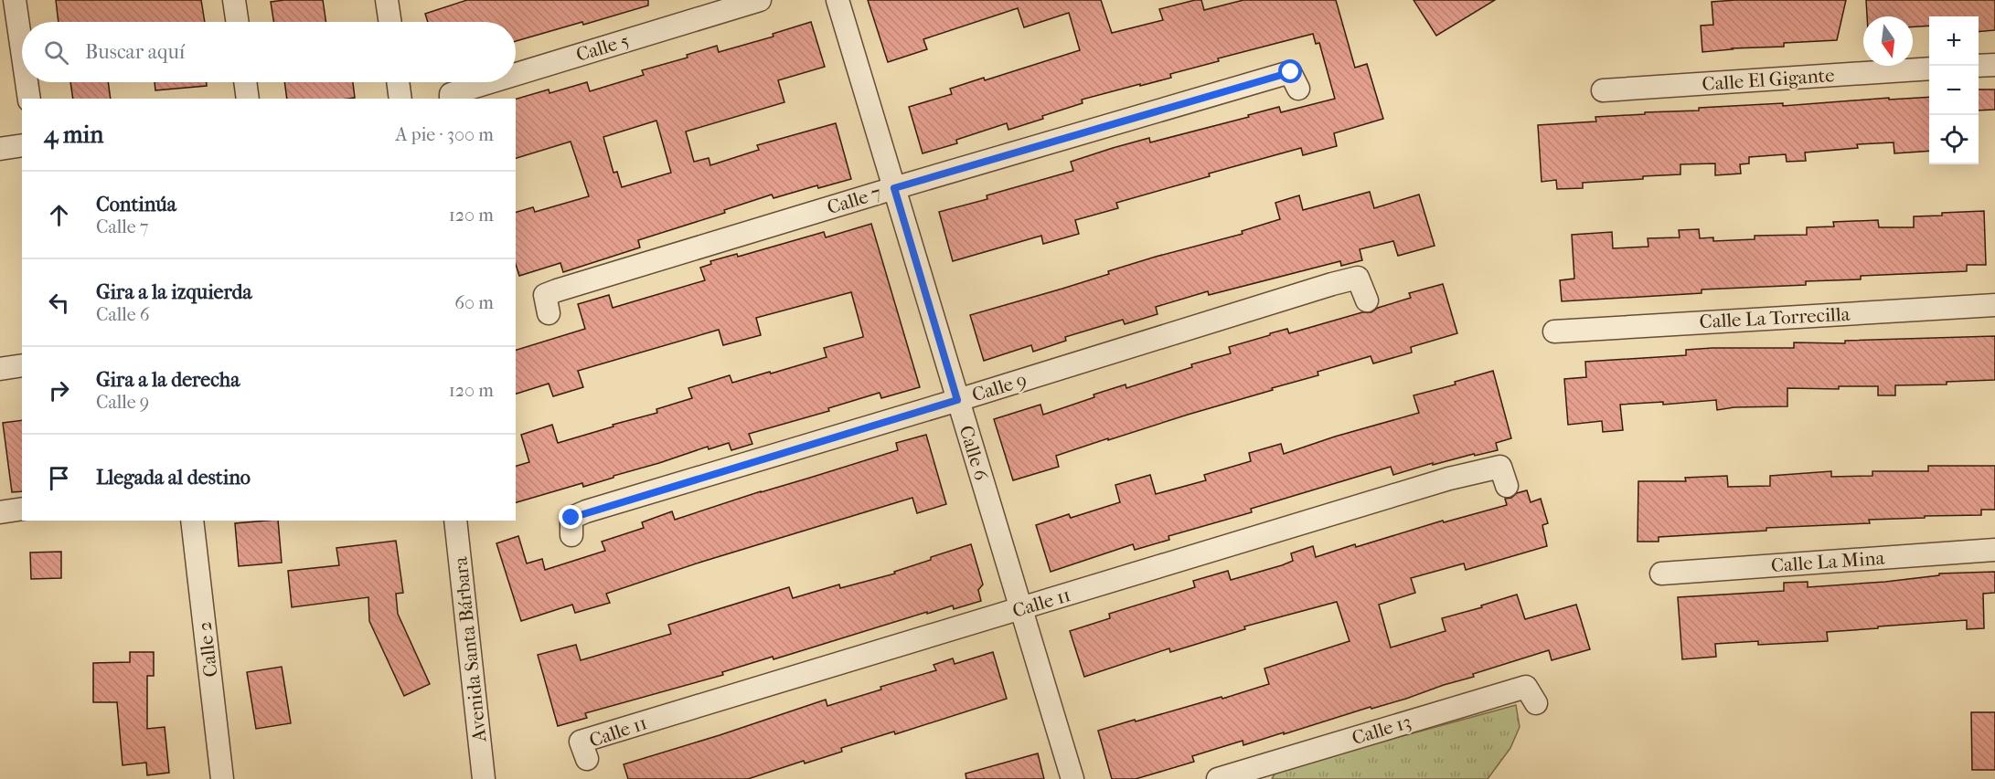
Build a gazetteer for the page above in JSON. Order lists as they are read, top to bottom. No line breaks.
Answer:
{"streets":{"street":["Calle 5","Calle El Gigante","Calle 7","Calle La Torrecilla","Calle 9","Calle 6","Calle La Mina","Calle 11","Calle 2","Avenida Santa Bárbara","Calle 13"]},"crossings":[["Calle 7","Calle 6"],["Calle 9","Calle 6"],["Calle 6","Calle 11"]],"north":"bottom","page":{"map_buttons":["+","−"],"search":"Buscar aquí","heading":["4 min","A pie · 300 m"],"list":[["Continúa","Calle 7","120 m"],["Gira a la izquierda","Calle 6","60 m"],["Gira a la derecha","Calle 9","120 m"],"Llegada al destino"]}}
